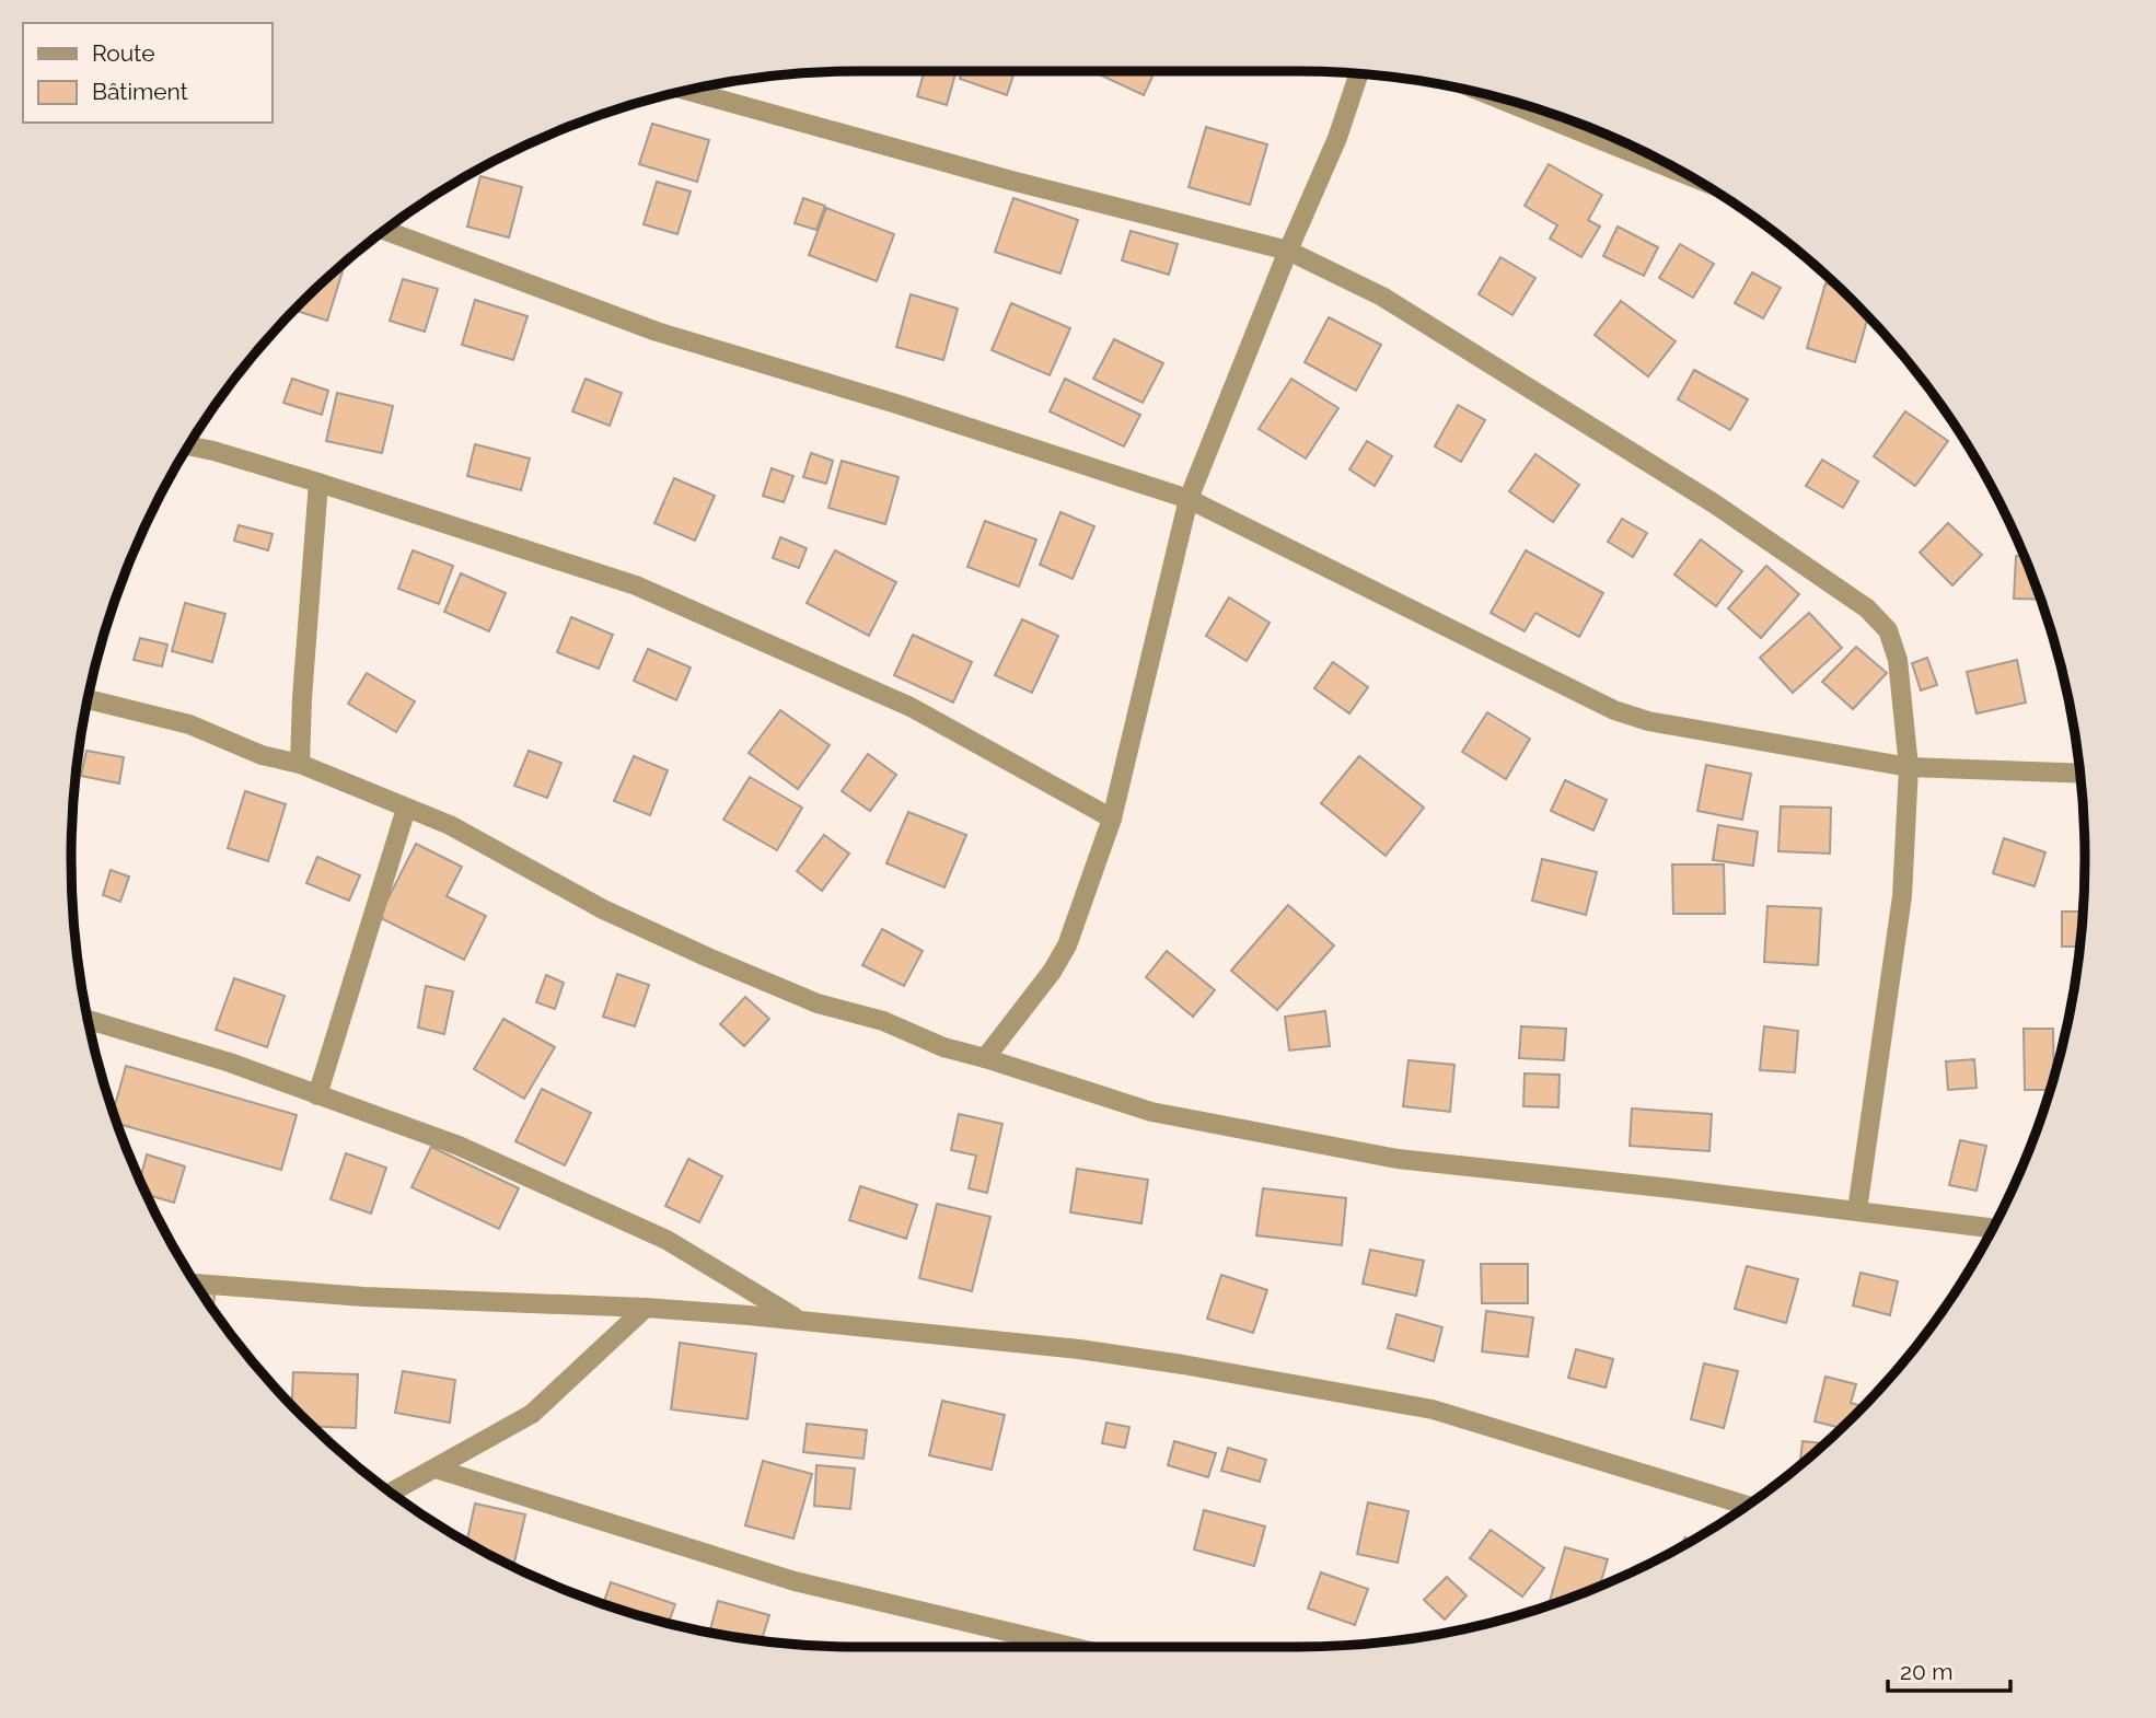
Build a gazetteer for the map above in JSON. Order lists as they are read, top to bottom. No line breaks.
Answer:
{"legend":["Route","Bâtiment"],"scale_bar":"20 m"}
